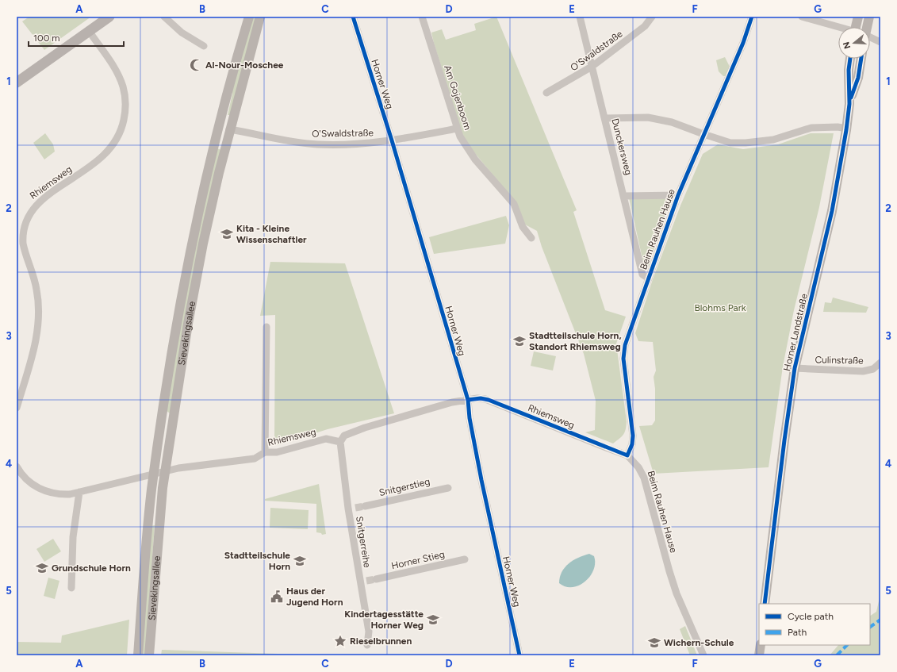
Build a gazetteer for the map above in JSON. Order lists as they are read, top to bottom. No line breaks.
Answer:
{"streets":{"main road":["Horner Landstraße","Sievekingsallee"],"street":["O'Swaldstraße","Horner Weg","Am Gojenboom","Dunckersweg","Rhiemsweg","Beim Rauhen Hause","Culinstraße","Snitgerstieg","Snitgerreihe","Horner Stieg"]},"crossings":[["O'Swaldstraße","Horner Weg"],["O'Swaldstraße","Am Gojenboom"],["O'Swaldstraße","Dunckersweg"],["O'Swaldstraße","Sievekingsallee"],["Horner Weg","Rhiemsweg"],["Dunckersweg","Beim Rauhen Hause"],["Rhiemsweg","Beim Rauhen Hause"],["Rhiemsweg","Sievekingsallee"],["Rhiemsweg","Snitgerreihe"],["Horner Landstraße","Culinstraße"]],"parks":["Blohms Park"],"places":{"mosque":["Al-Nour-Moschee"],"school or university":["Kita - Kleine Wissenschaftler","Stadtteilschule Horn, Standort Rhiemsweg","Stadtteilschule Horn","Grundschule Horn","Kindertagesstätte Horner Weg","Wichern-Schule"],"public building":["Haus der Jugend Horn"],"place":["Rieselbrunnen"]},"legend":["Cycle path","Path"],"scale_bar":"100 m","north":"left","grid":{"columns":["A","B","C","D","E","F","G"],"rows":["1","2","3","4","5"]}}
